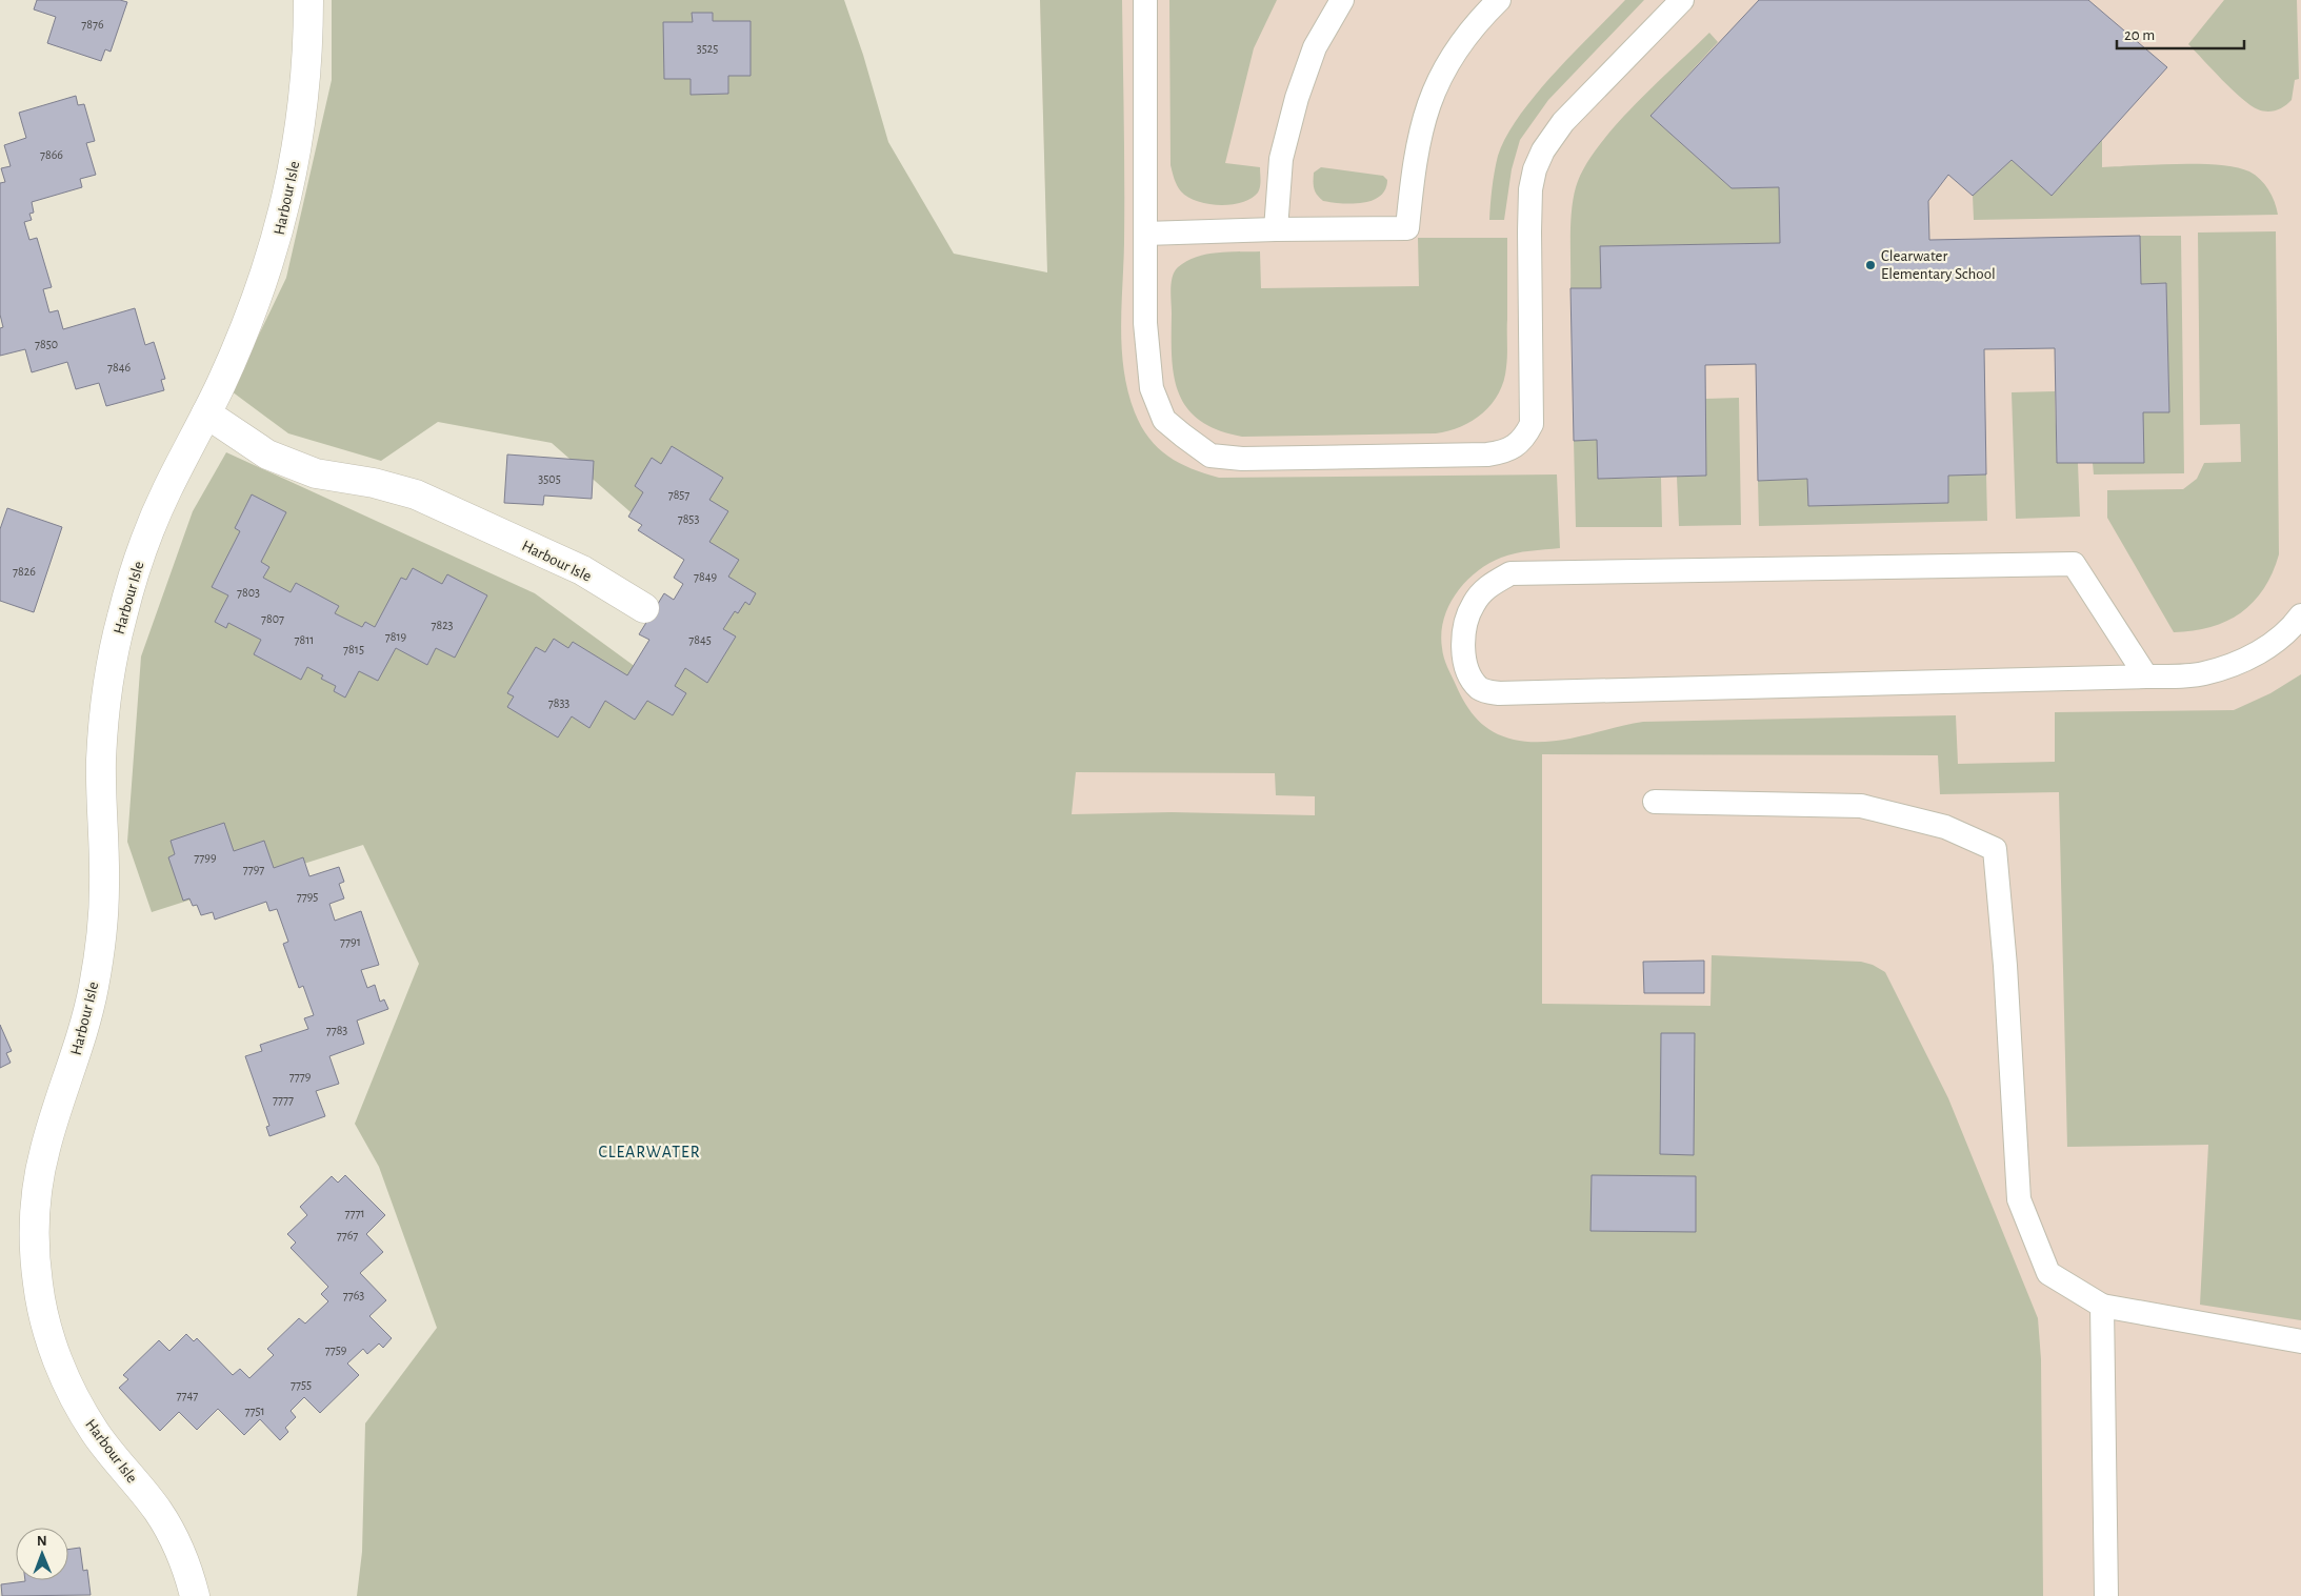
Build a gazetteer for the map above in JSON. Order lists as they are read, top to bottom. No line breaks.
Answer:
{"streets":{"street":["Harbour Isle"]},"districts":["CLEARWATER"],"places":["Clearwater Elementary School"],"house_numbers":["7876","3525","7866","7850","7846","3505","7857","7853","7826","7849","7803","7807","7823","7819","7811","7845","7815","7833","7799","7797","7795","7791","7783","7779","7777","7771","7767","7763","7759","7755","7747","7751"],"scale_bar":"20 m","north":"top"}
